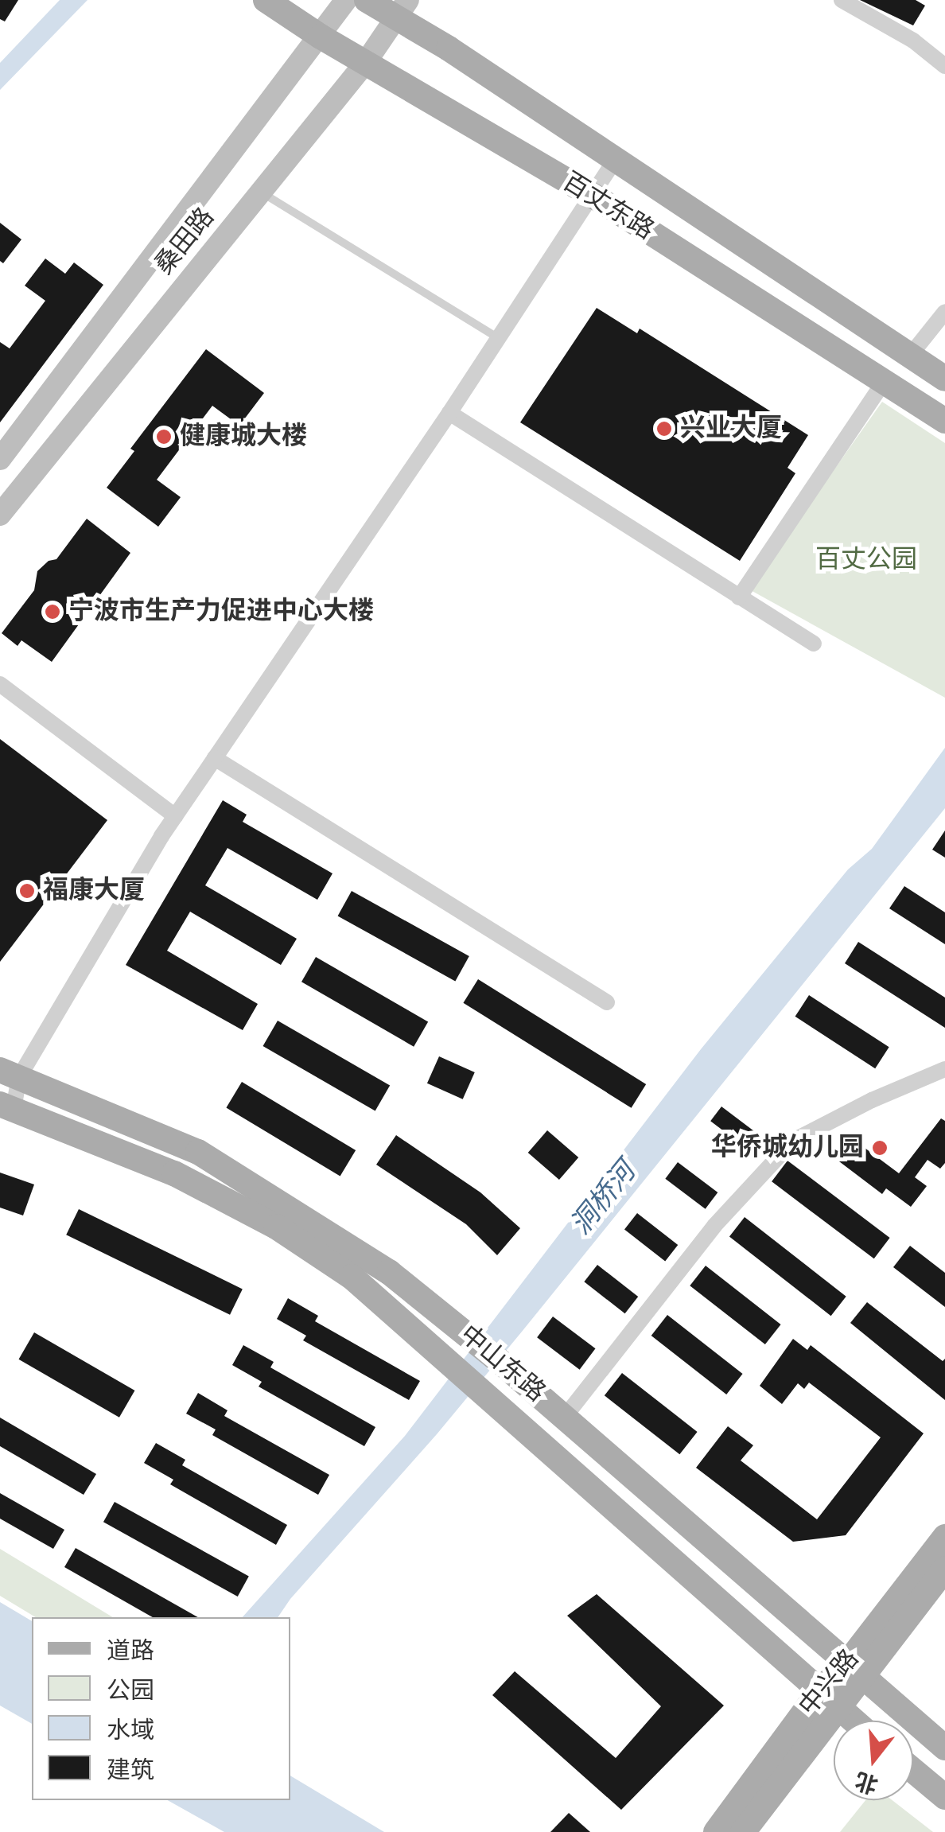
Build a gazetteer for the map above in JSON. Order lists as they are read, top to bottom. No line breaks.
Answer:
{"streets":{"main road":["百丈东路","桑田路","中山东路","中兴路"]},"crossings":[["百丈东路","桑田路"],["中山东路","中兴路"]],"water":["洞桥河"],"parks":["百丈公园"],"places":["兴业大厦","健康城大楼","宁波市生产力促进中心大楼","福康大厦","华侨城幼儿园"],"legend":["道路","公园","水域","建筑"],"north":"bottom"}
